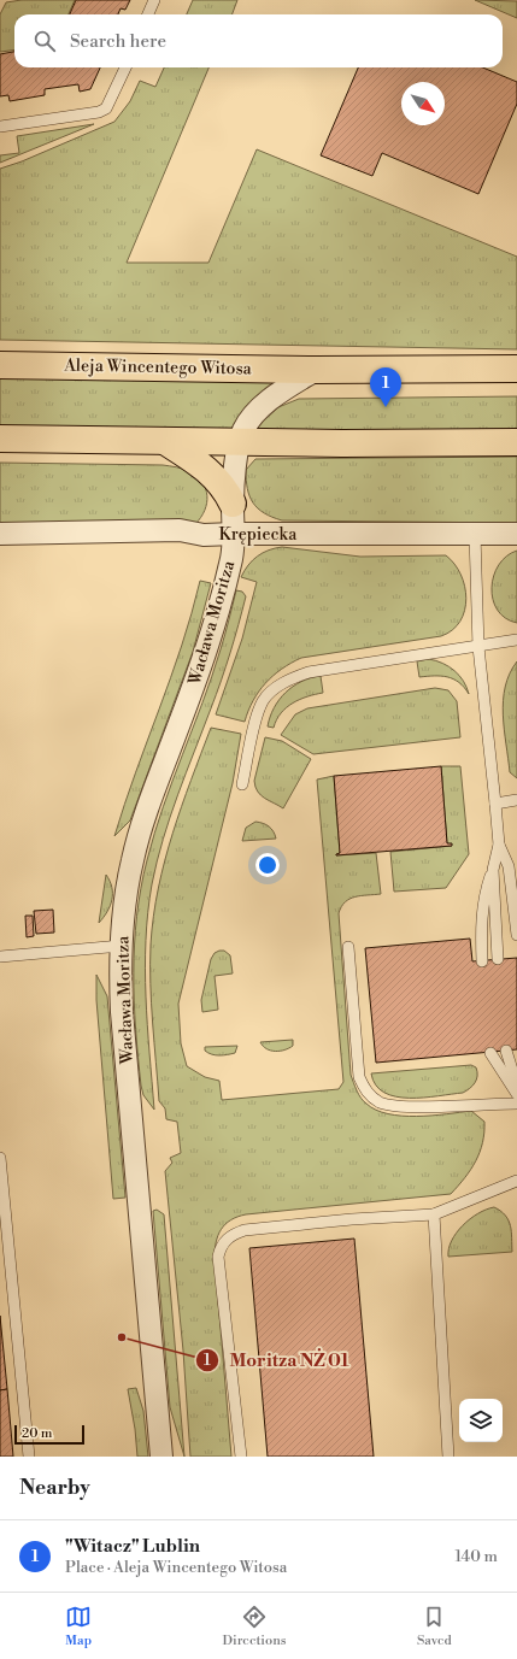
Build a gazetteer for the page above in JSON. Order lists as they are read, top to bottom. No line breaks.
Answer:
{"streets":{"main road":["Aleja Wincentego Witosa"],"street":["Krępiecka","Wacława Moritza"]},"crossings":[["Aleja Wincentego Witosa","Wacława Moritza"],["Krępiecka","Wacława Moritza"]],"places":["Moritza NŻ 01"],"scale_bar":"20 m","north":"bottom right","page":{"search":"Search here","pins":"1","scale":"20 m","heading":"Nearby","list":[{"mark":"1","name":"\"Witacz\" Lublin","note":"Place · Aleja Wincentego Witosa","value":"140 m"}],"nav":["Map","Directions","Saved"]}}
